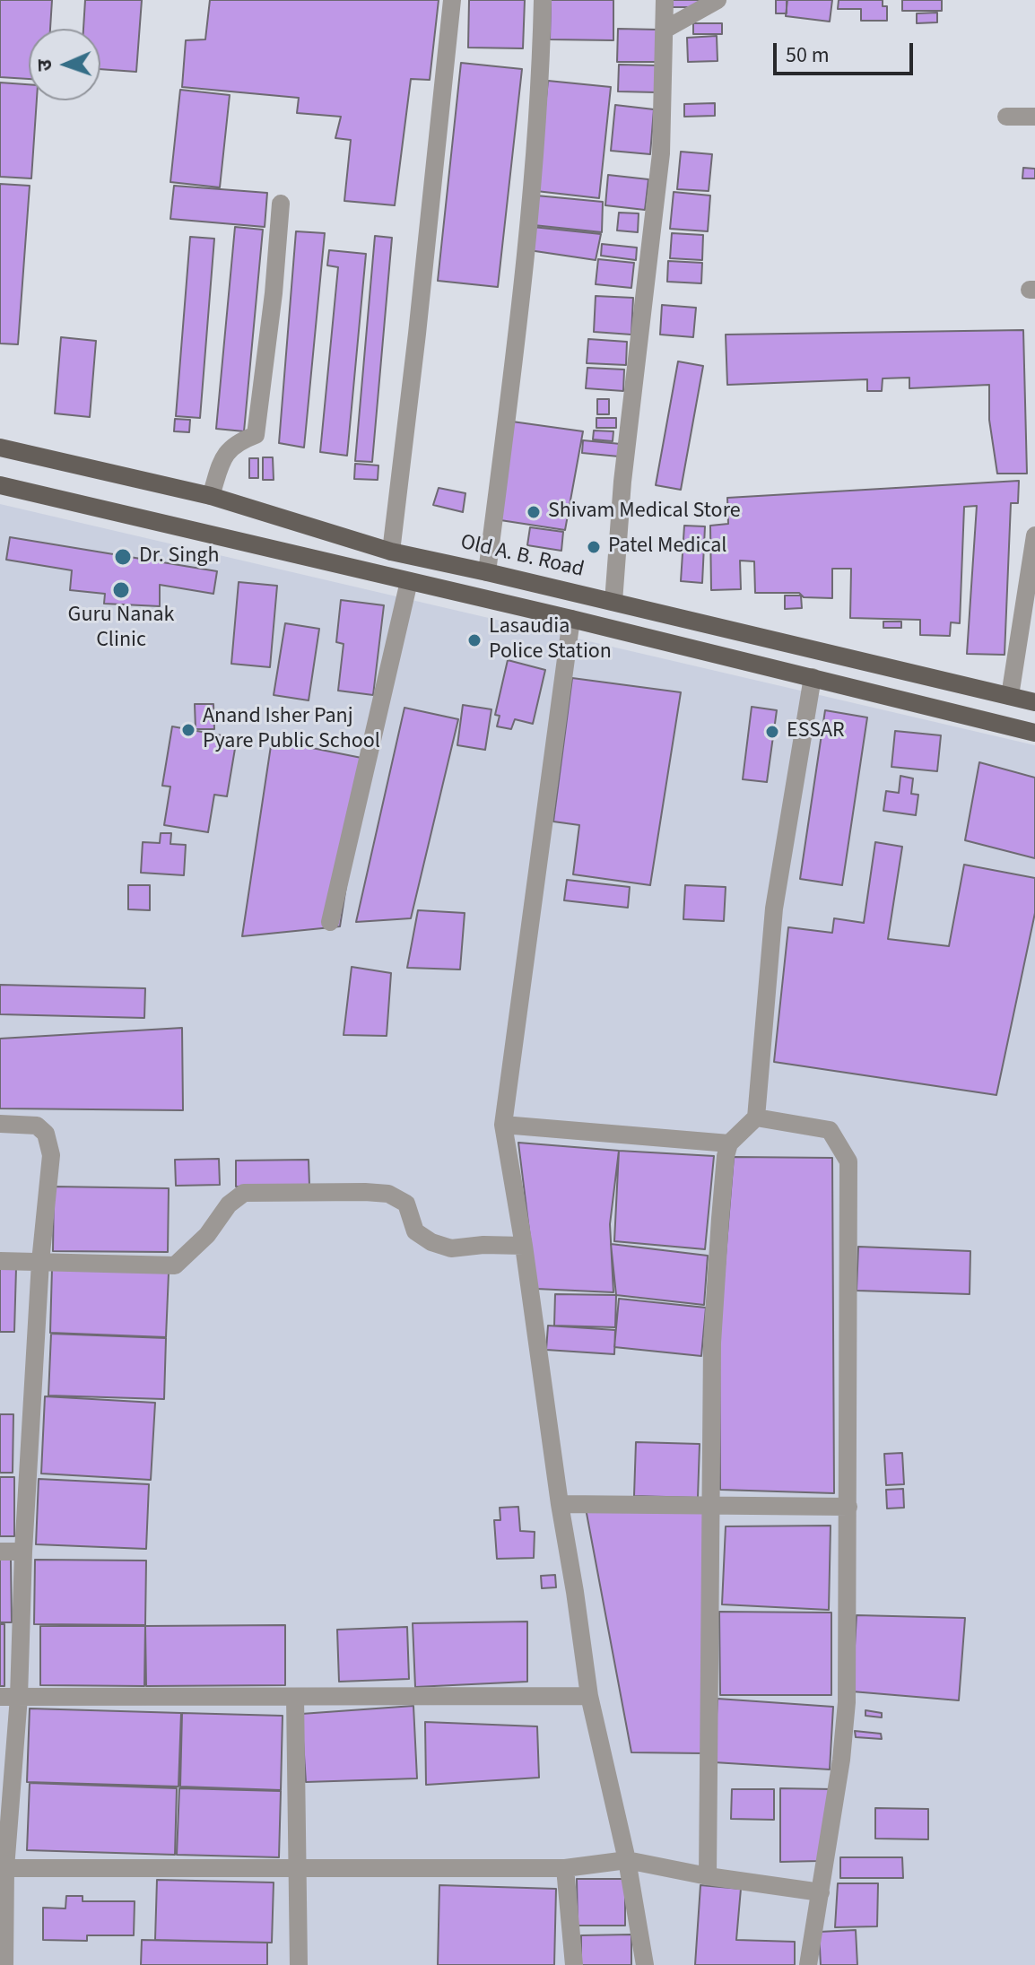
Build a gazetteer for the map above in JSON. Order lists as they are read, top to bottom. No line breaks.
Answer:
{"streets":{"main road":["Old A. B. Road"]},"places":["Shivam Medical Store","Patel Medical","Dr. Singh","Guru Nanak Clinic","Lasaudia Police Station","Anand Isher Panj Pyare Public School","ESSAR"],"scale_bar":"50 m","north":"left"}
